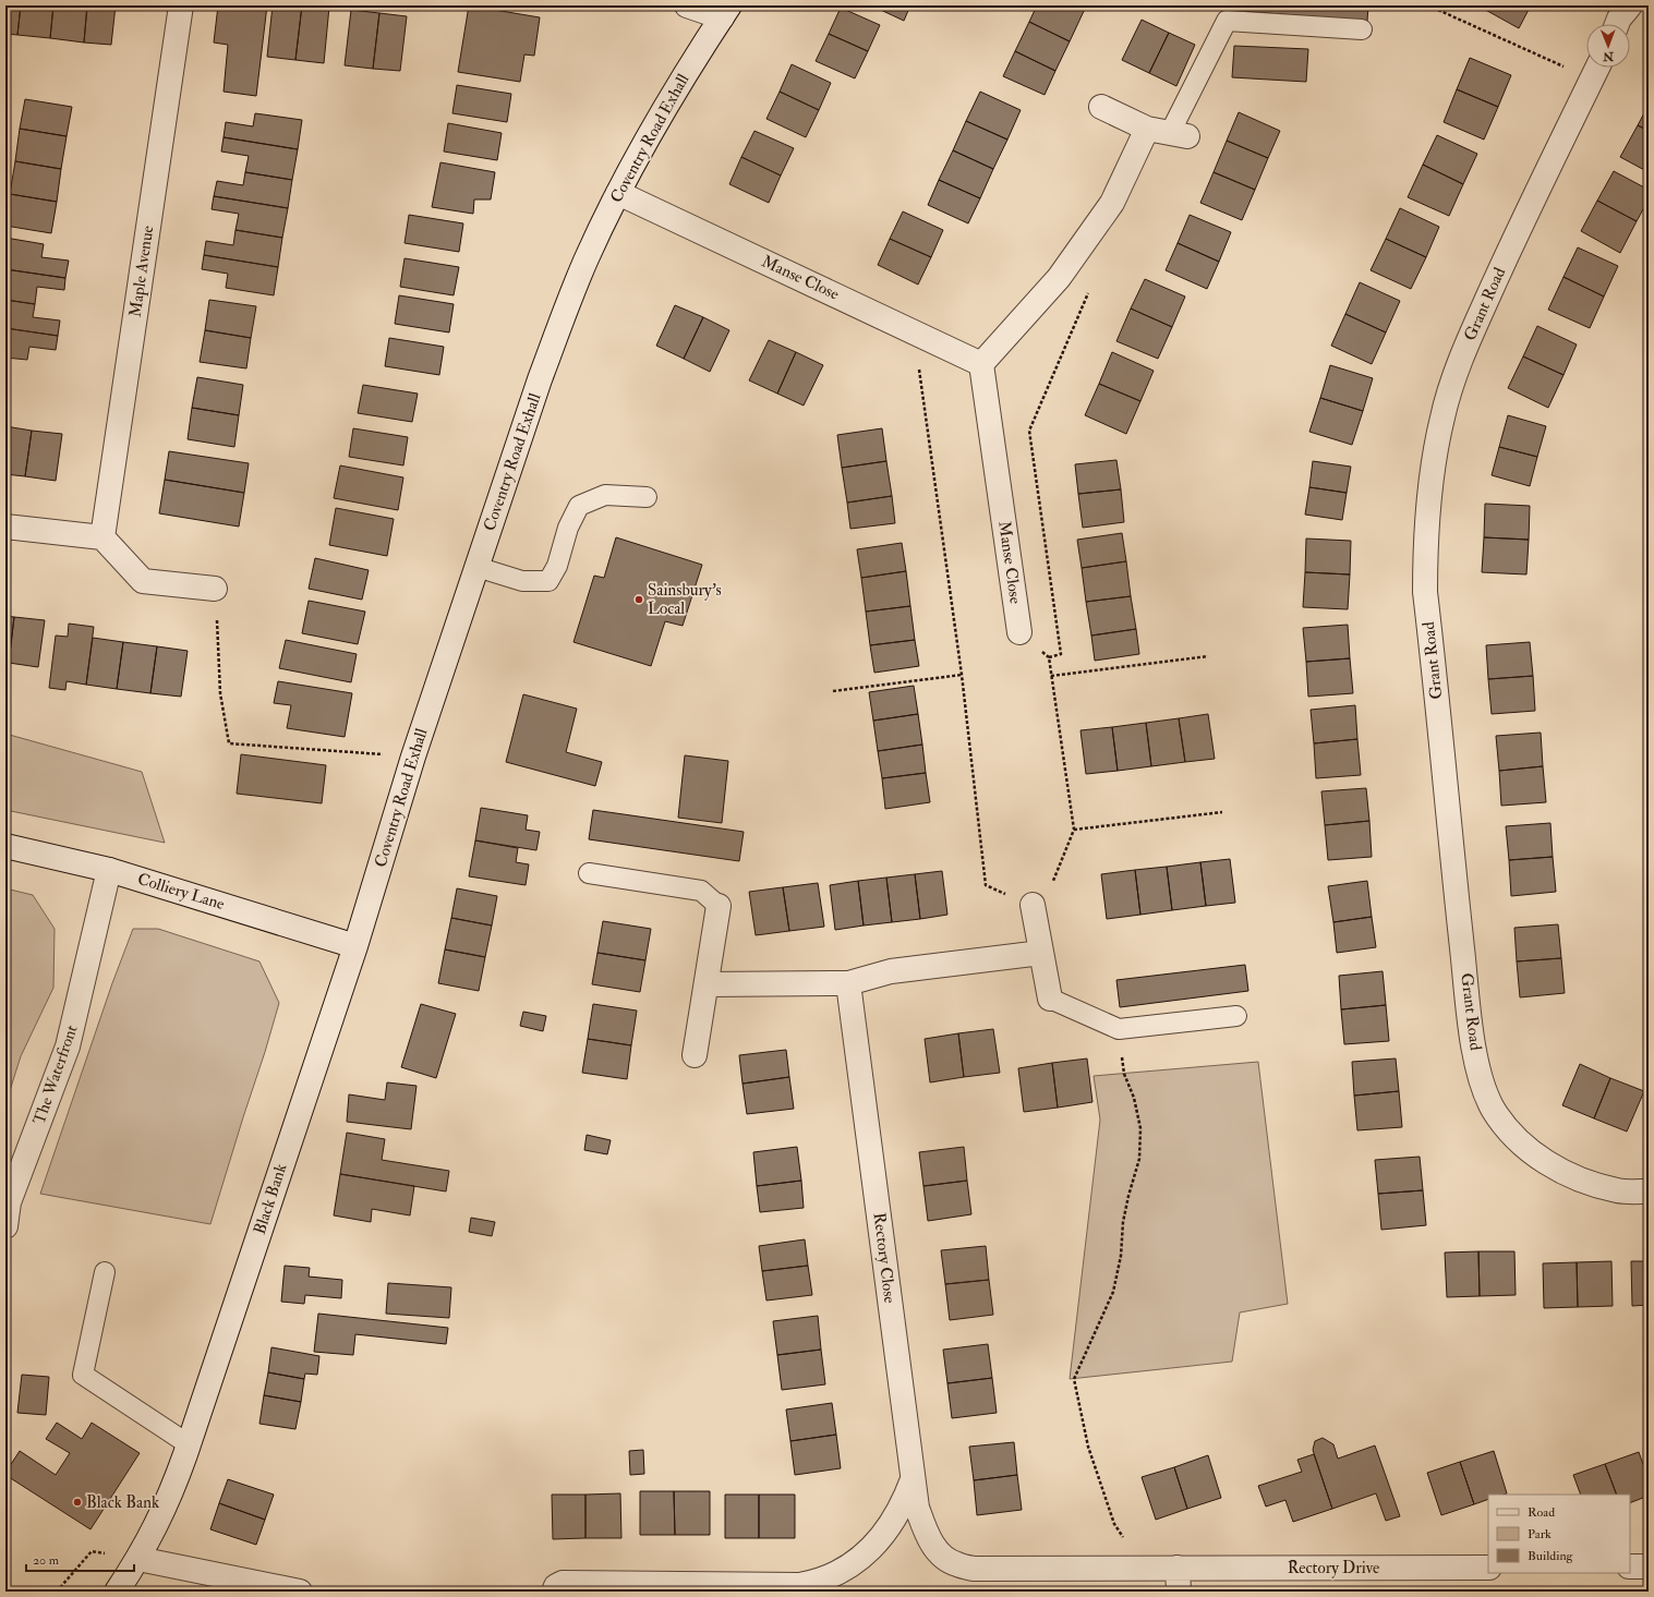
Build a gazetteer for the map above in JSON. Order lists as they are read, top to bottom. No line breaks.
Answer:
{"streets":{"street":["Coventry Road Exhall","Maple Avenue","Manse Close","Grant Road","Colliery Lane","The Waterfront","Black Bank","Rectory Close","Rectory Drive"]},"crossings":[["Coventry Road Exhall","Manse Close"],["Coventry Road Exhall","Colliery Lane"],["Coventry Road Exhall","Black Bank"],["Colliery Lane","The Waterfront"],["Colliery Lane","Black Bank"],["Rectory Close","Rectory Drive"]],"places":["Sainsbury's Local","Black Bank"],"legend":["Road","Park","Building"],"scale_bar":"20 m","north":"bottom"}
